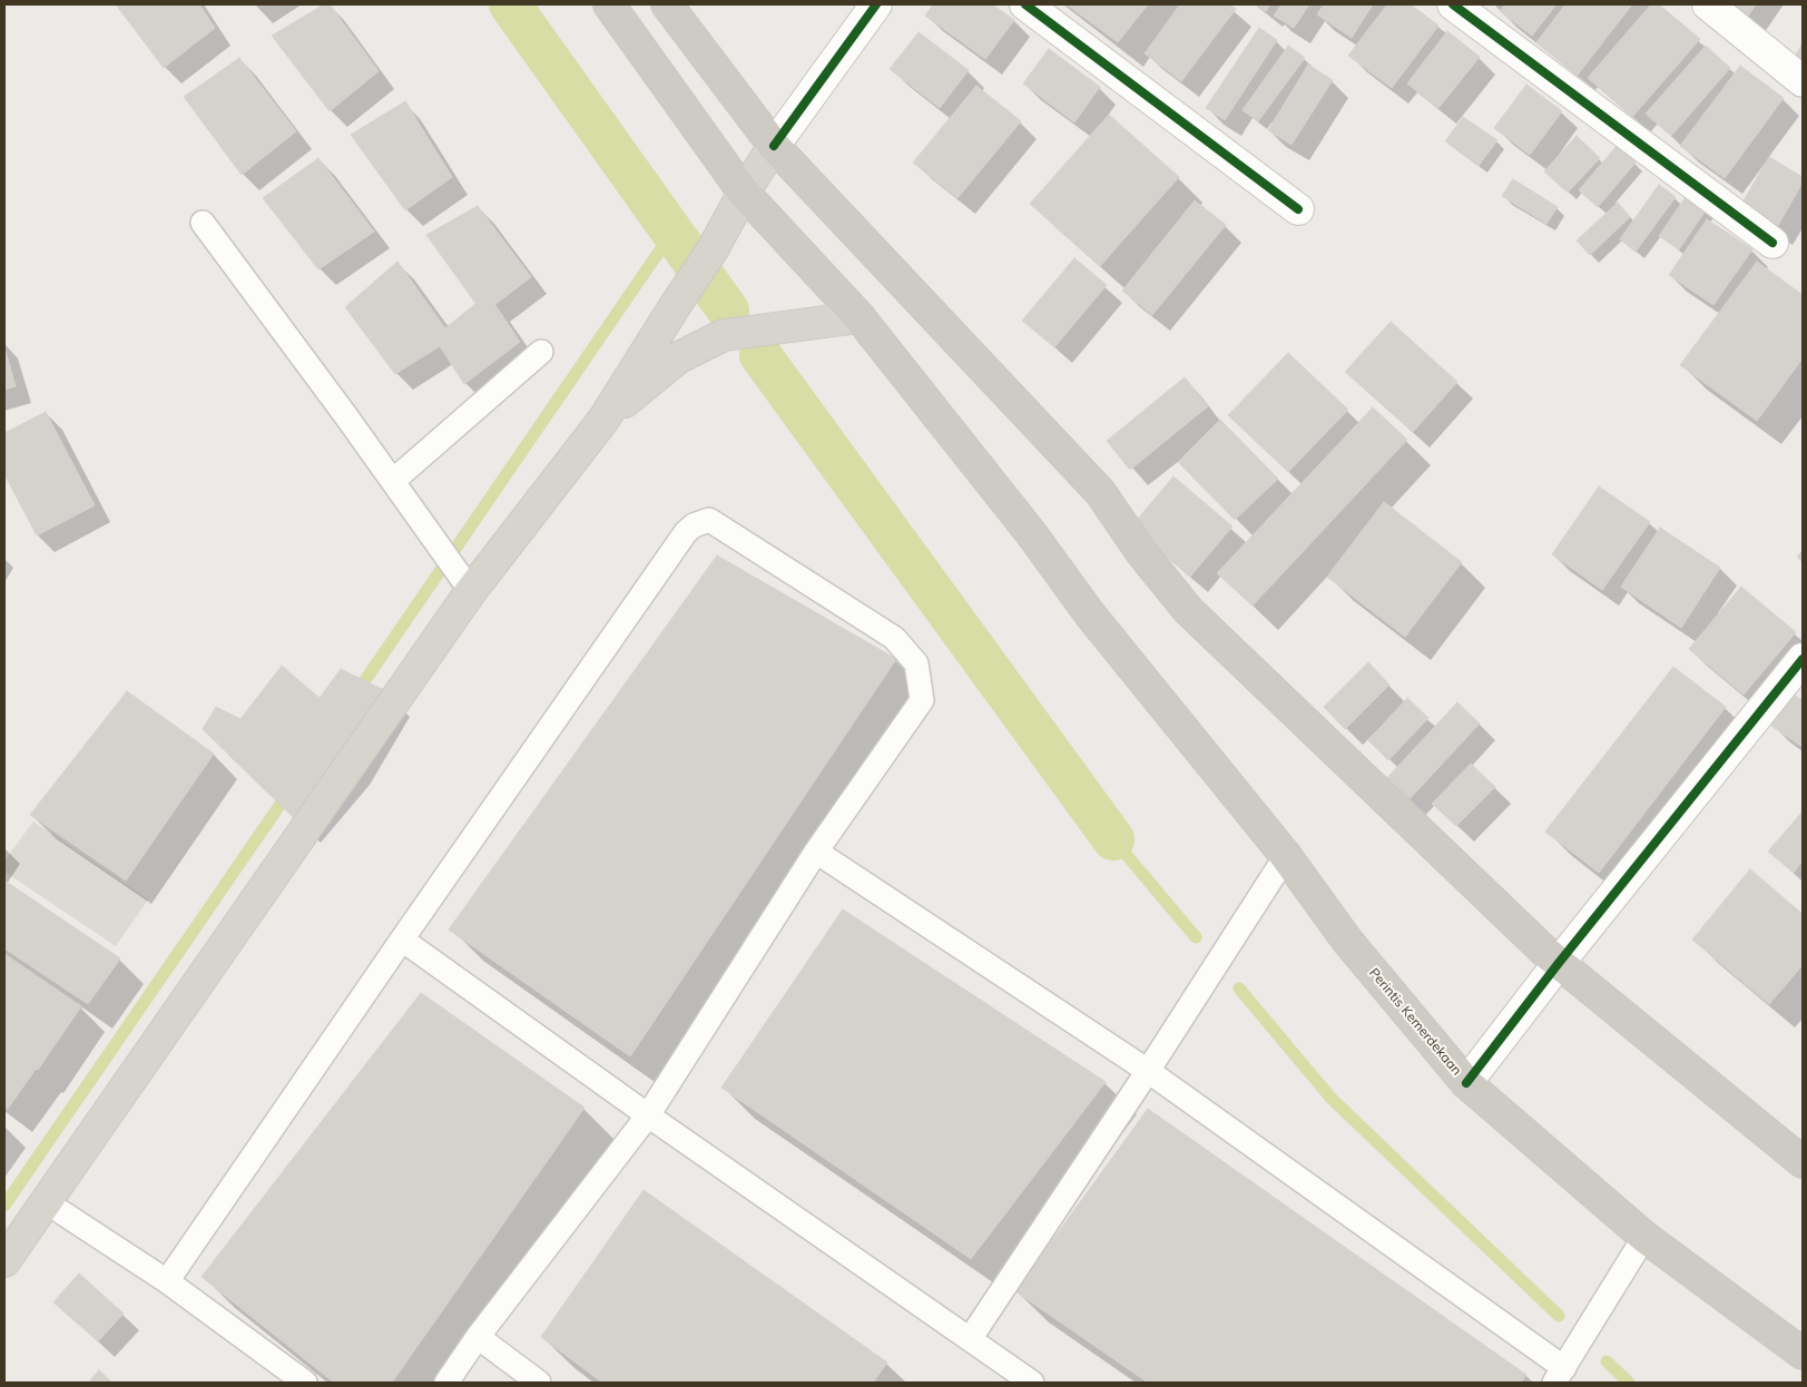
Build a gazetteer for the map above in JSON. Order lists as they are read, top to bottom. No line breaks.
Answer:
{"streets":{"highway":["Perintis Kemerdekaan"]}}
